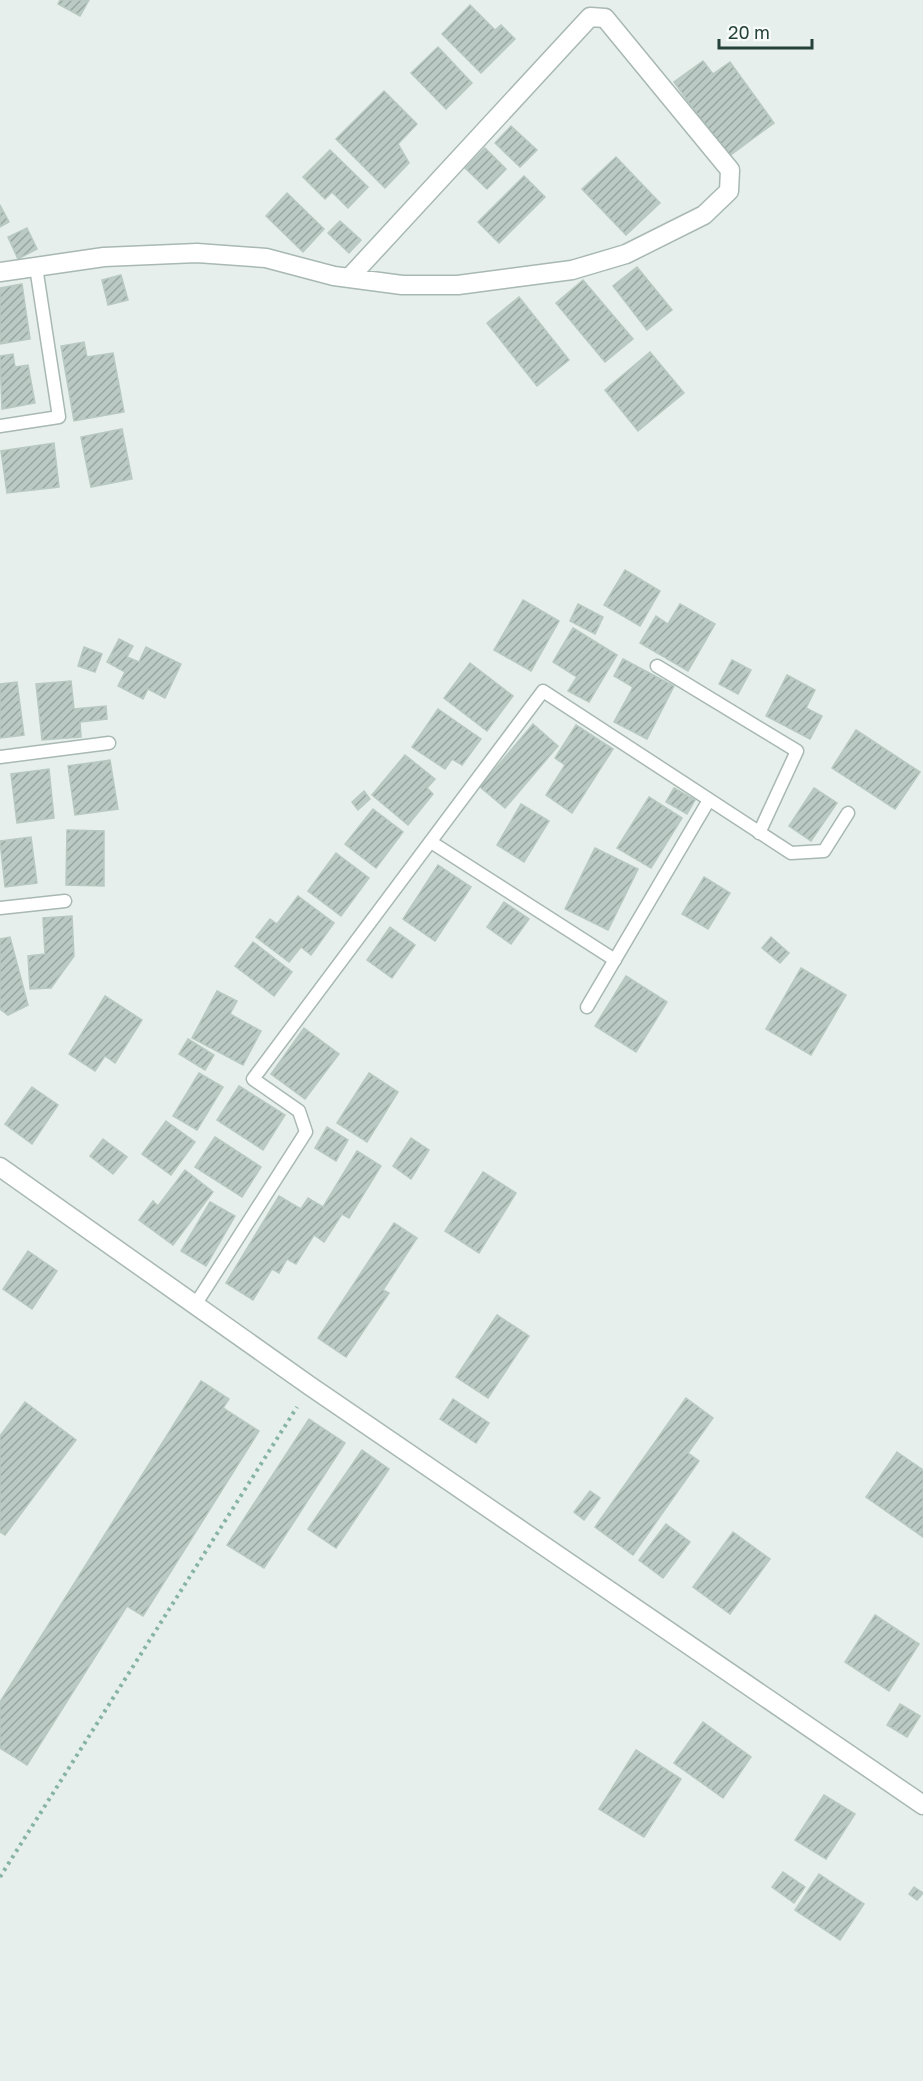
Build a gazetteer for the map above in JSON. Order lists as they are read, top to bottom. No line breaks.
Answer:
{"scale_bar":"20 m"}
